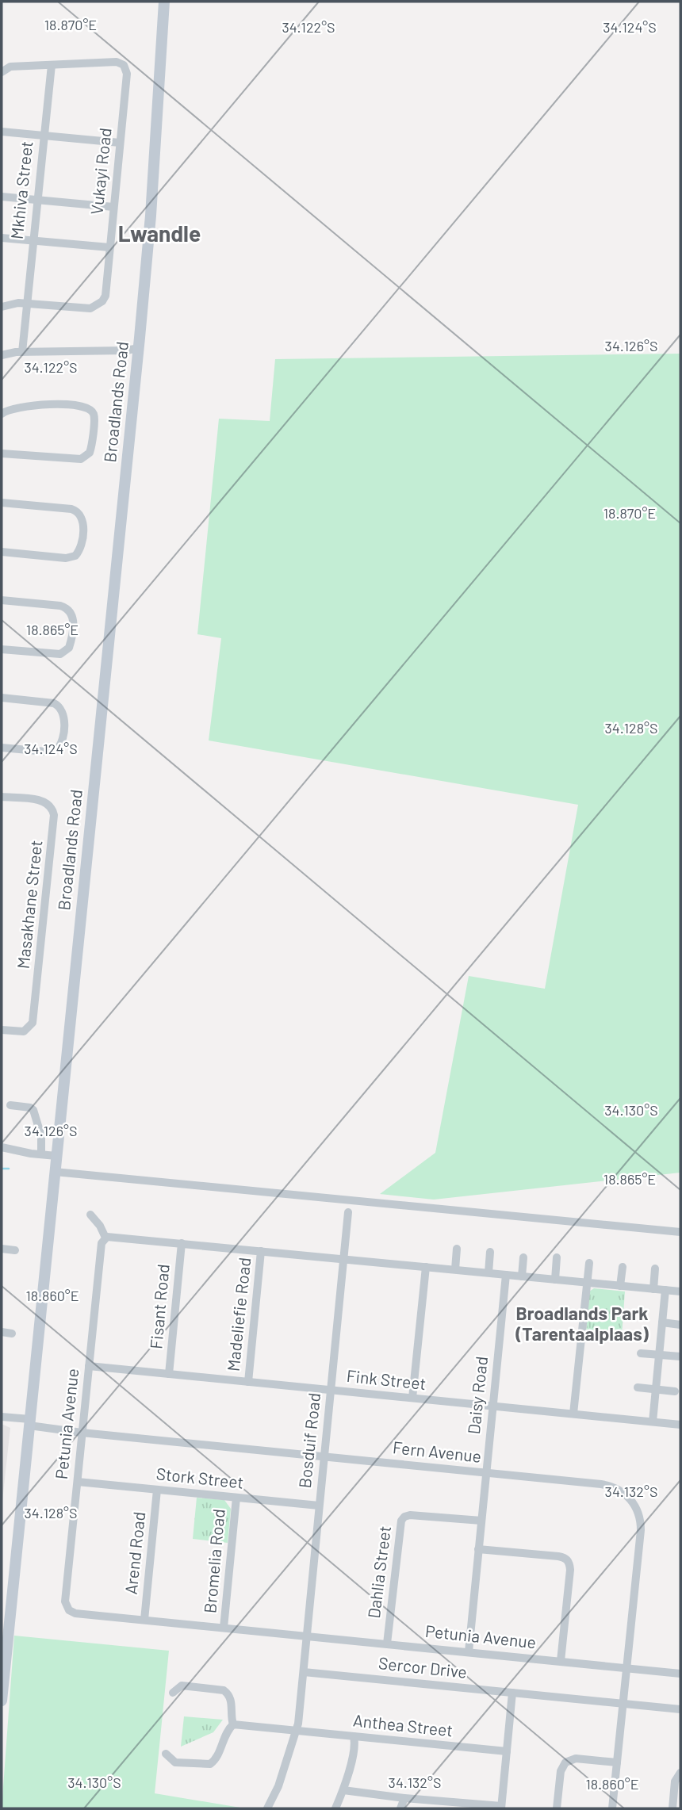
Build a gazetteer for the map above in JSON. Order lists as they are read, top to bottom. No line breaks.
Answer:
{"streets":{"main road":["Broadlands Road"],"street":["Vukayi Road","Mkhiva Street","Masakhane Street","Fisant Road","Madeliefie Road","Fink Street","Daisy Road","Petunia Avenue","Bosduif Road","Fern Avenue","Stork Street","Arend Road","Bromelia Road","Dahlia Street","Sercor Drive","Anthea Street"]},"crossings":[["Vukayi Road","Mkhiva Street"],["Broadlands Road","Fern Avenue"],["Fisant Road","Fink Street"],["Madeliefie Road","Fink Street"],["Fink Street","Daisy Road"],["Fink Street","Petunia Avenue"],["Fink Street","Bosduif Road"],["Daisy Road","Petunia Avenue"],["Daisy Road","Fern Avenue"],["Daisy Road","Dahlia Street"],["Petunia Avenue","Bosduif Road"],["Petunia Avenue","Fern Avenue"],["Petunia Avenue","Stork Street"],["Petunia Avenue","Arend Road"],["Petunia Avenue","Bromelia Road"],["Petunia Avenue","Dahlia Street"],["Bosduif Road","Fern Avenue"],["Bosduif Road","Stork Street"],["Bosduif Road","Sercor Drive"],["Fern Avenue","Sercor Drive"],["Stork Street","Arend Road"],["Stork Street","Bromelia Road"]],"districts":["Lwandle","Broadlands Park (Tarentaalplaas)"],"coordinates":["18.870°E","34.122°S","34.124°S","34.126°S","18.865°E","34.128°S","34.130°S","18.860°E","34.132°S"]}
